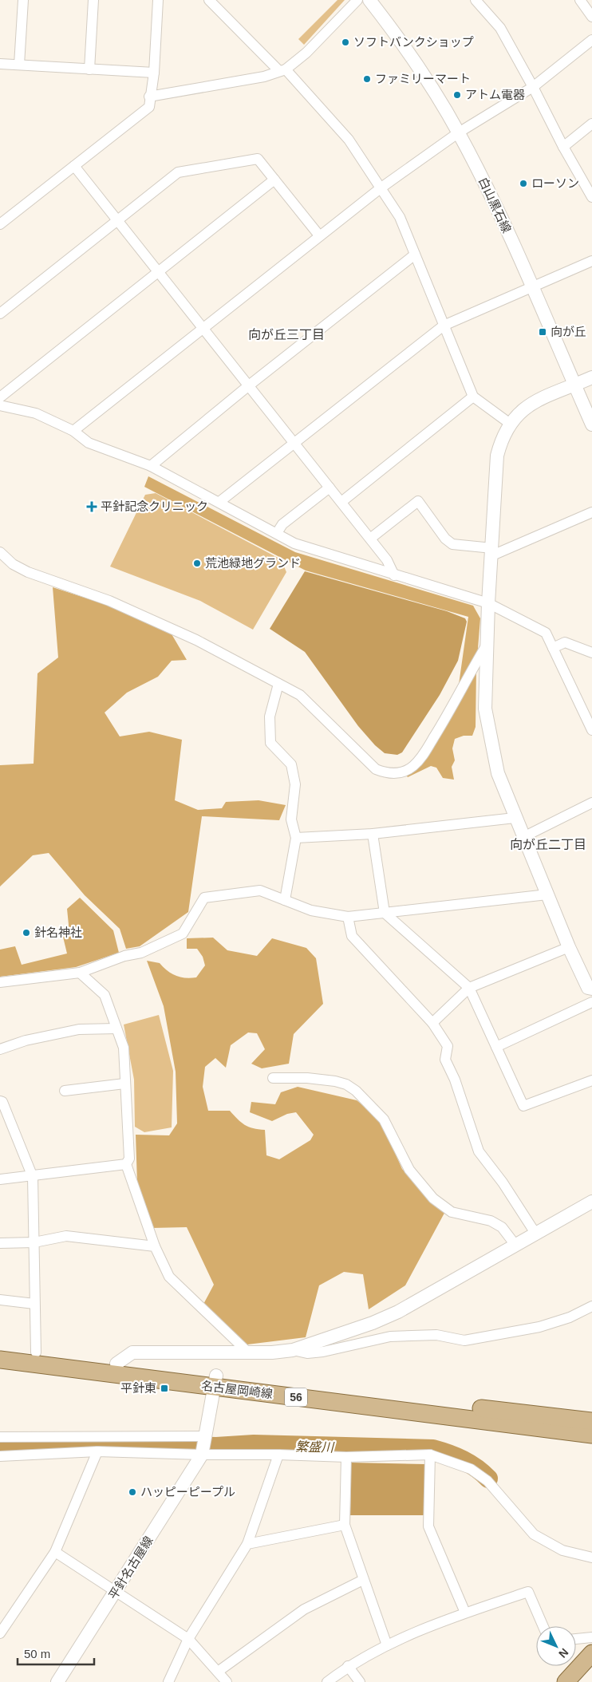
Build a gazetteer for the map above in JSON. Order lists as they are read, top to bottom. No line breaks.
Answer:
{"streets":{"main road":["名古屋岡崎線","56"],"street":["白山黒石線","平針名古屋線"]},"districts":["向が丘三丁目","向が丘二丁目"],"water":["繁盛川"],"places":{"other":["ソフトバンクショップ","ファミリーマート","アトム電器","ローソン","荒池緑地グランド","針名神社","ハッピーピープル"],"transit":["向が丘","平針東"],"health":["平針記念クリニック"]},"scale_bar":"50 m","north":"bottom right"}
